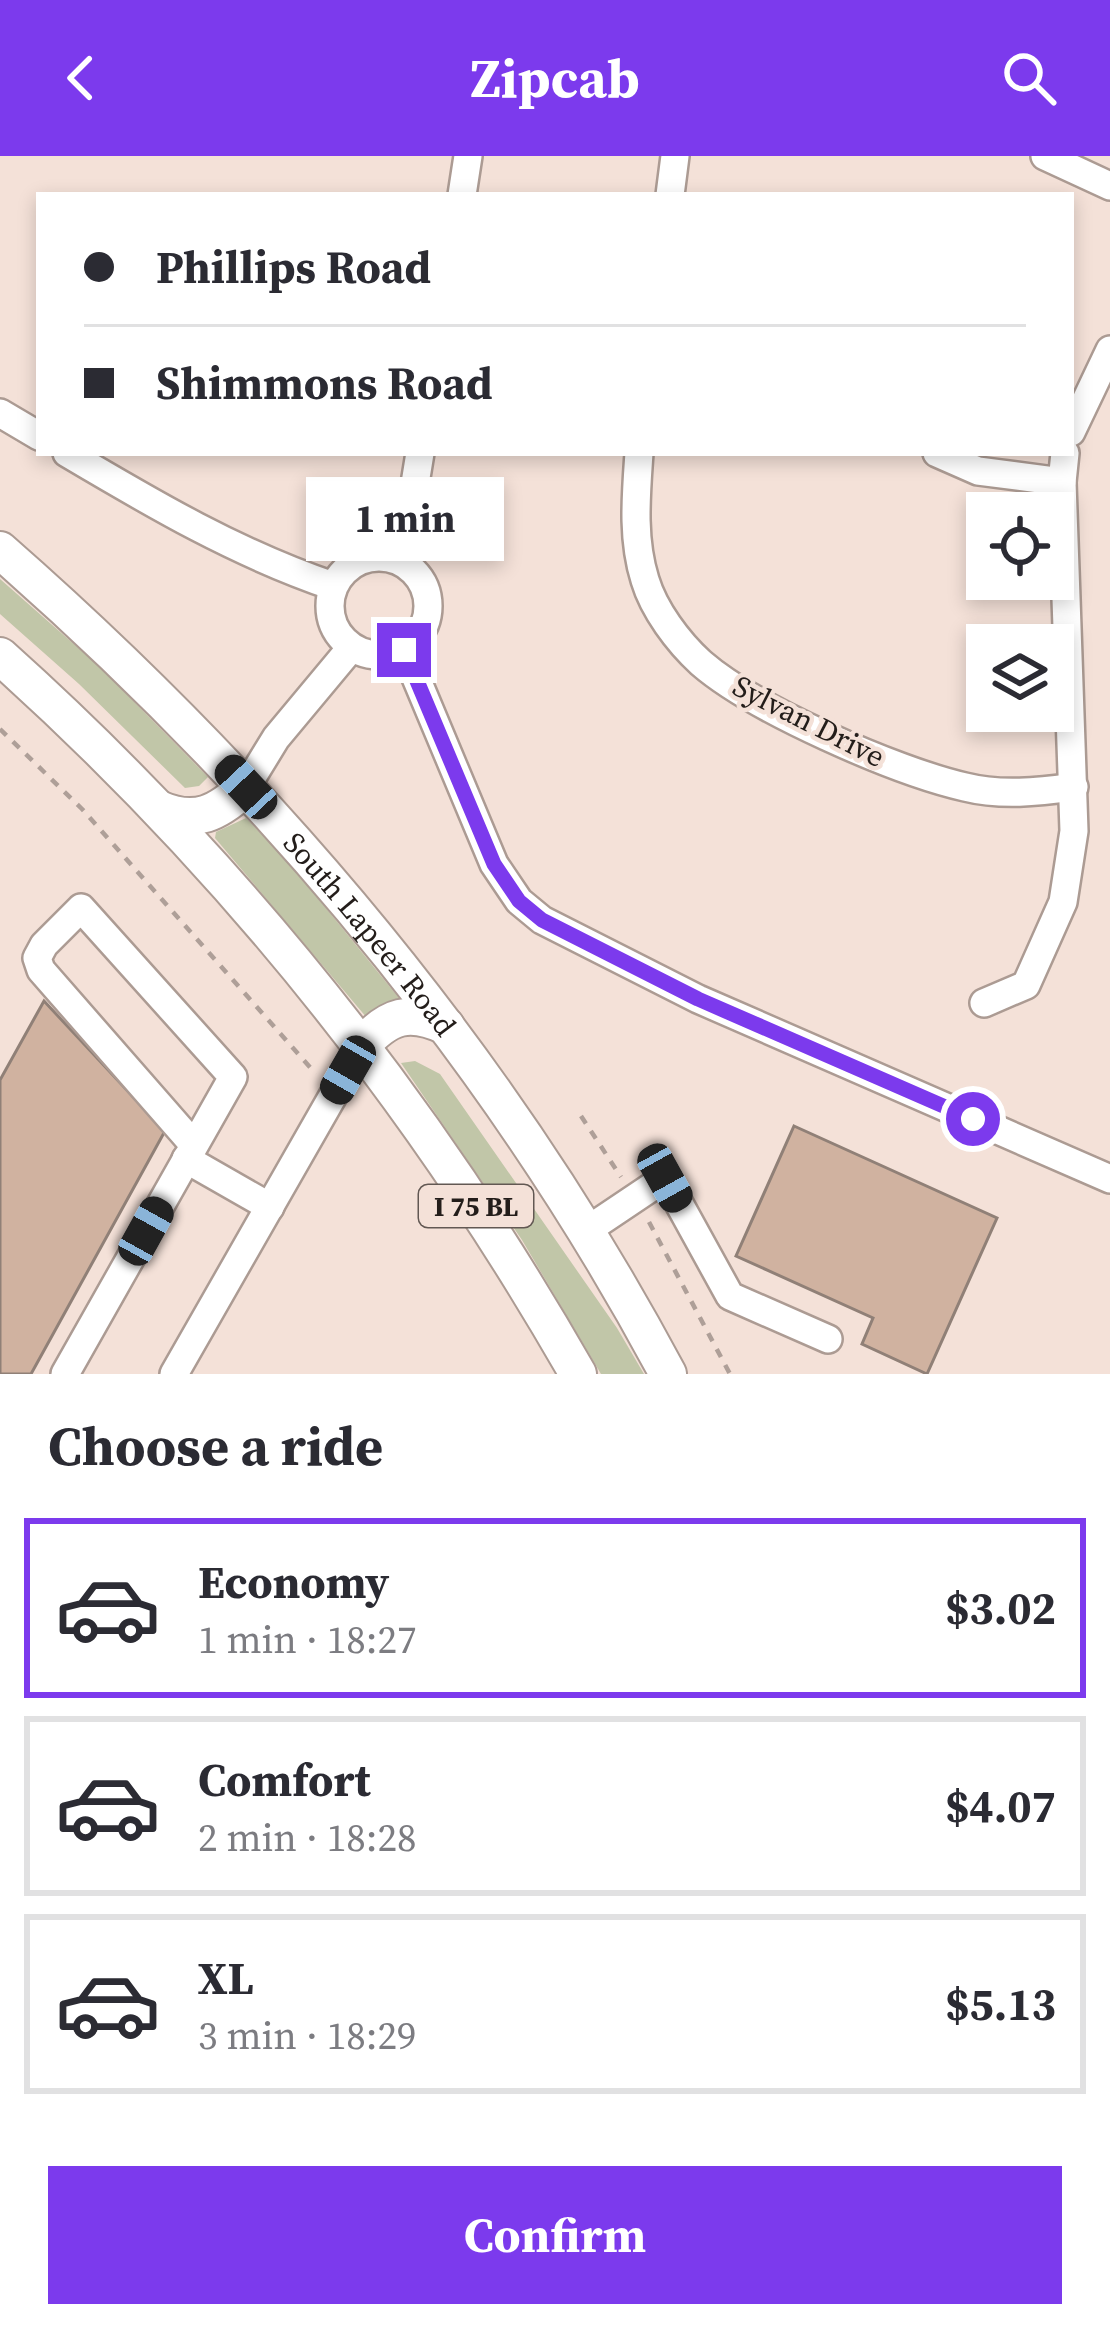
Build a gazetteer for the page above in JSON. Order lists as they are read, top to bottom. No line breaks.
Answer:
{"streets":{"main road":["South Lapeer Road","I 75 BL"],"street":["Sylvan Drive"]},"page":{"header":"Zipcab","banner":["Phillips Road","Shimmons Road"],"bubble":"1 min","heading":"Choose a ride","list":[{"name":"Economy","note":"1 min · 18:27","value":"$3.02"},{"name":"Comfort","note":"2 min · 18:28","value":"$4.07"},{"name":"XL","note":"3 min · 18:29","value":"$5.13"}],"buttons":"Confirm"}}
